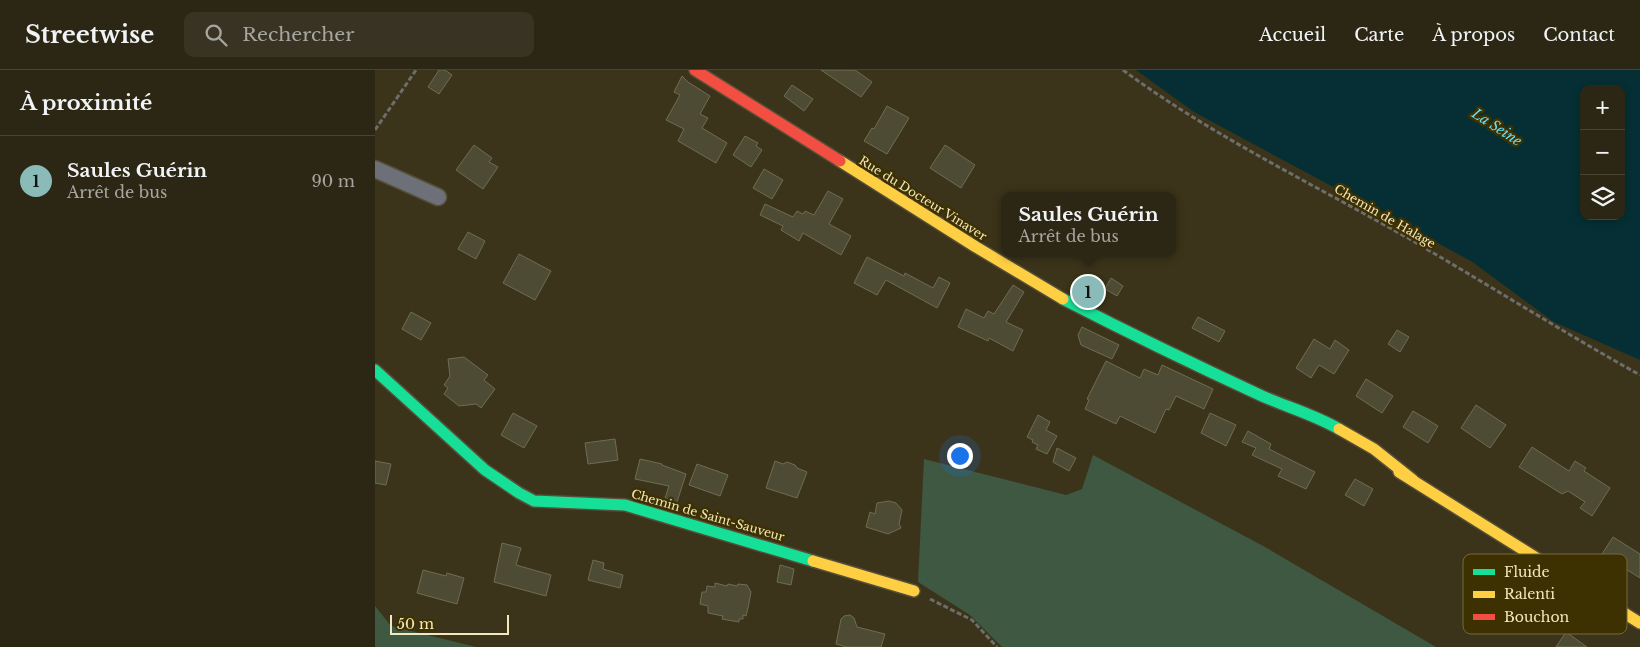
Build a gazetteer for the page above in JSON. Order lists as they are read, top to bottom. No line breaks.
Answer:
{"streets":{"main road":["Rue du Docteur Vinaver","Chemin de Saint-Sauveur"],"path":["Chemin de Halage"]},"water":["La Seine"],"legend":["Fluide","Ralenti","Bouchon"],"scale_bar":"50 m","page":{"header":"Streetwise","search":"Rechercher","nav":["Accueil","Carte","À propos","Contact"],"heading":"À proximité","map_buttons":["+","−"],"list":[{"mark":"1","name":"Saules Guérin","note":"Arrêt de bus","value":"90 m"}],"popup":["Saules Guérin","Arrêt de bus"],"pins":"1","scale":"50 m"}}
